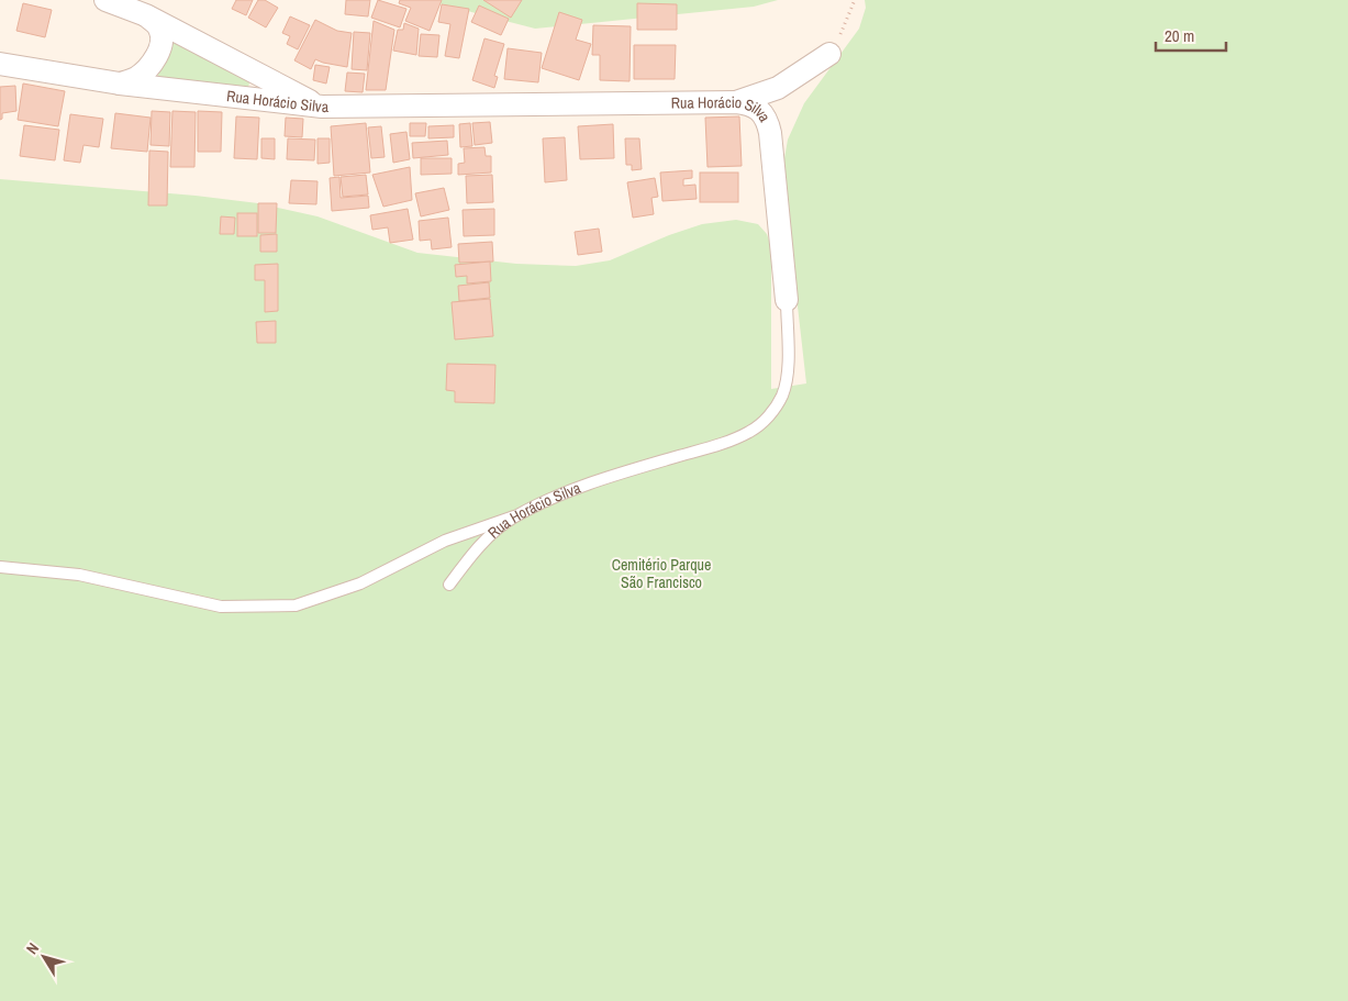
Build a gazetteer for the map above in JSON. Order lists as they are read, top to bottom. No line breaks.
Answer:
{"streets":{"street":["Rua Horácio Silva"]},"parks":["Cemitério Parque São Francisco"],"scale_bar":"20 m","north":"top left"}
